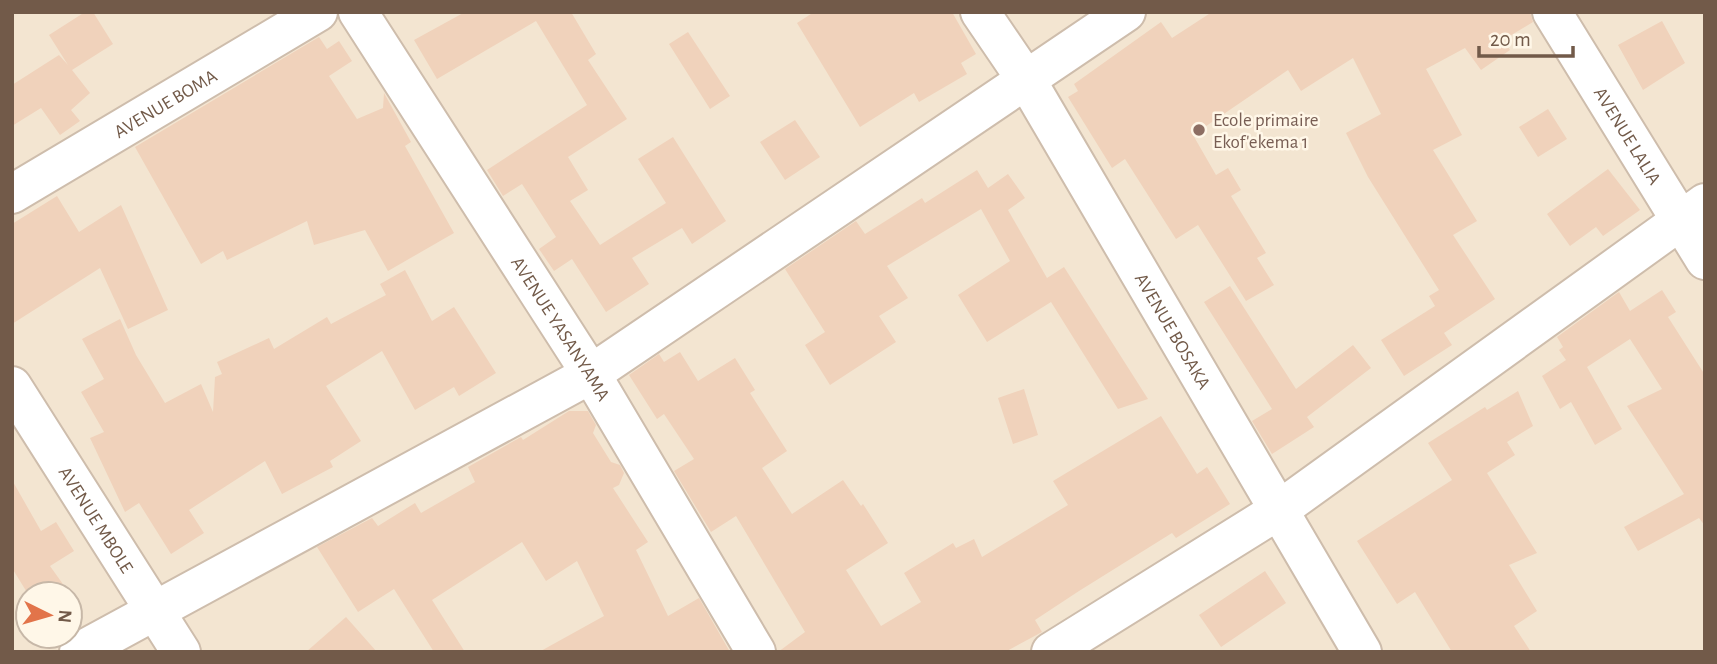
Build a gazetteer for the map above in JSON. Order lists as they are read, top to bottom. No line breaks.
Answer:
{"streets":{"street":["AVENUE BOMA","AVENUE LALIA","AVENUE YASANYAMA","AVENUE BOSAKA","AVENUE MBOLE"]},"places":["Ecole primaire Ekof'ekema 1"],"scale_bar":"20 m","north":"right"}
